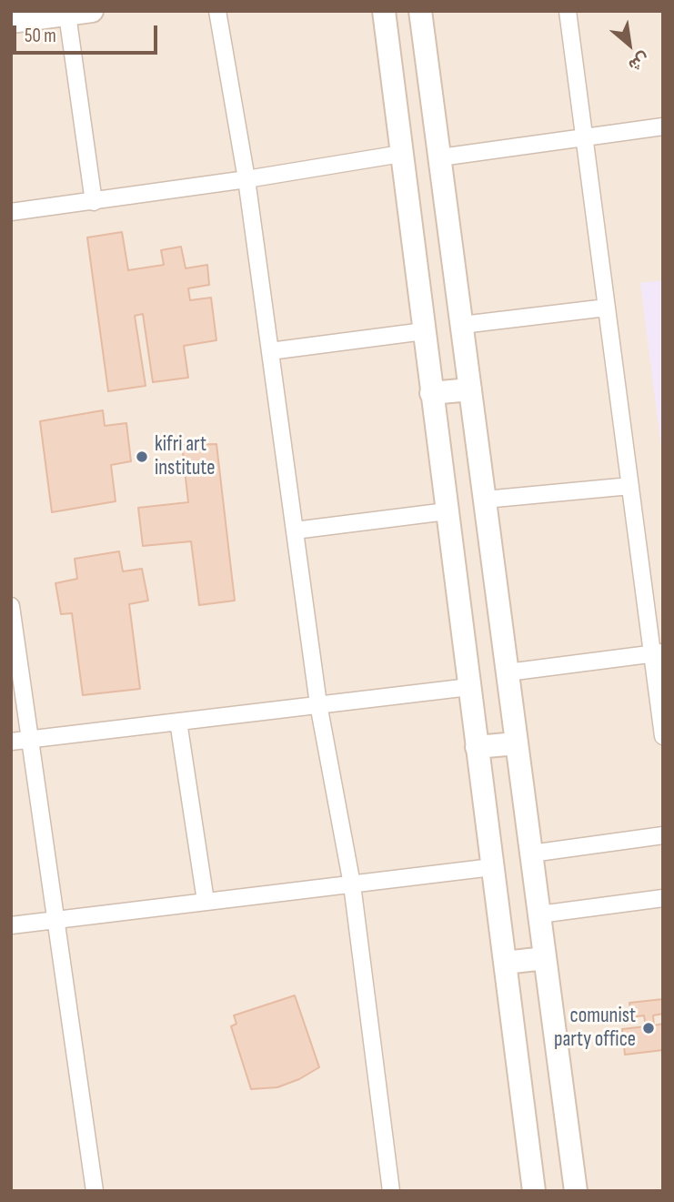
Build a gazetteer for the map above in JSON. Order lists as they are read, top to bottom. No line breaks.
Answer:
{"places":["kifri art institute","comunist party office"],"scale_bar":"50 m","north":"bottom right"}
